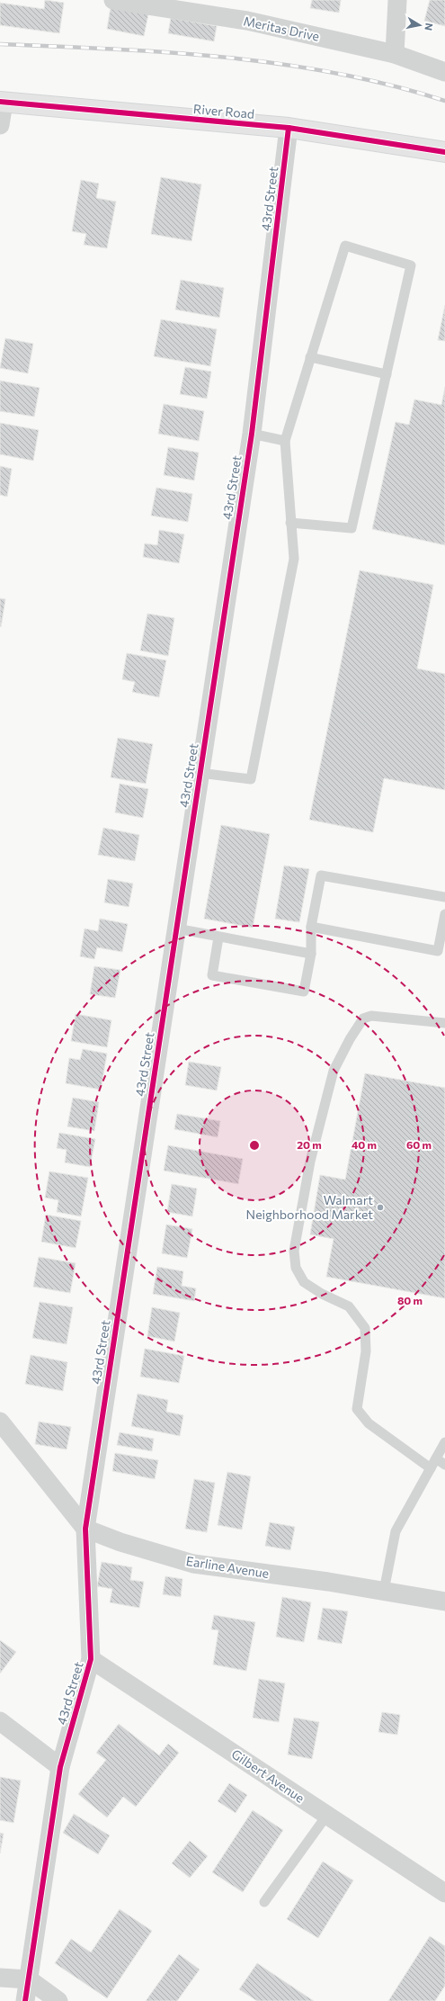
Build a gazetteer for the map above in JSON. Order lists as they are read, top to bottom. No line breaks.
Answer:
{"streets":{"main road":["River Road"],"street":["Meritas Drive","43rd Street","Earline Avenue","Gilbert Avenue"]},"crossings":[["River Road","43rd Street"],["43rd Street","Earline Avenue"],["43rd Street","Gilbert Avenue"]],"places":["Walmart Neighborhood Market"],"north":"right","rings":["20 m","40 m","60 m","80 m"]}
